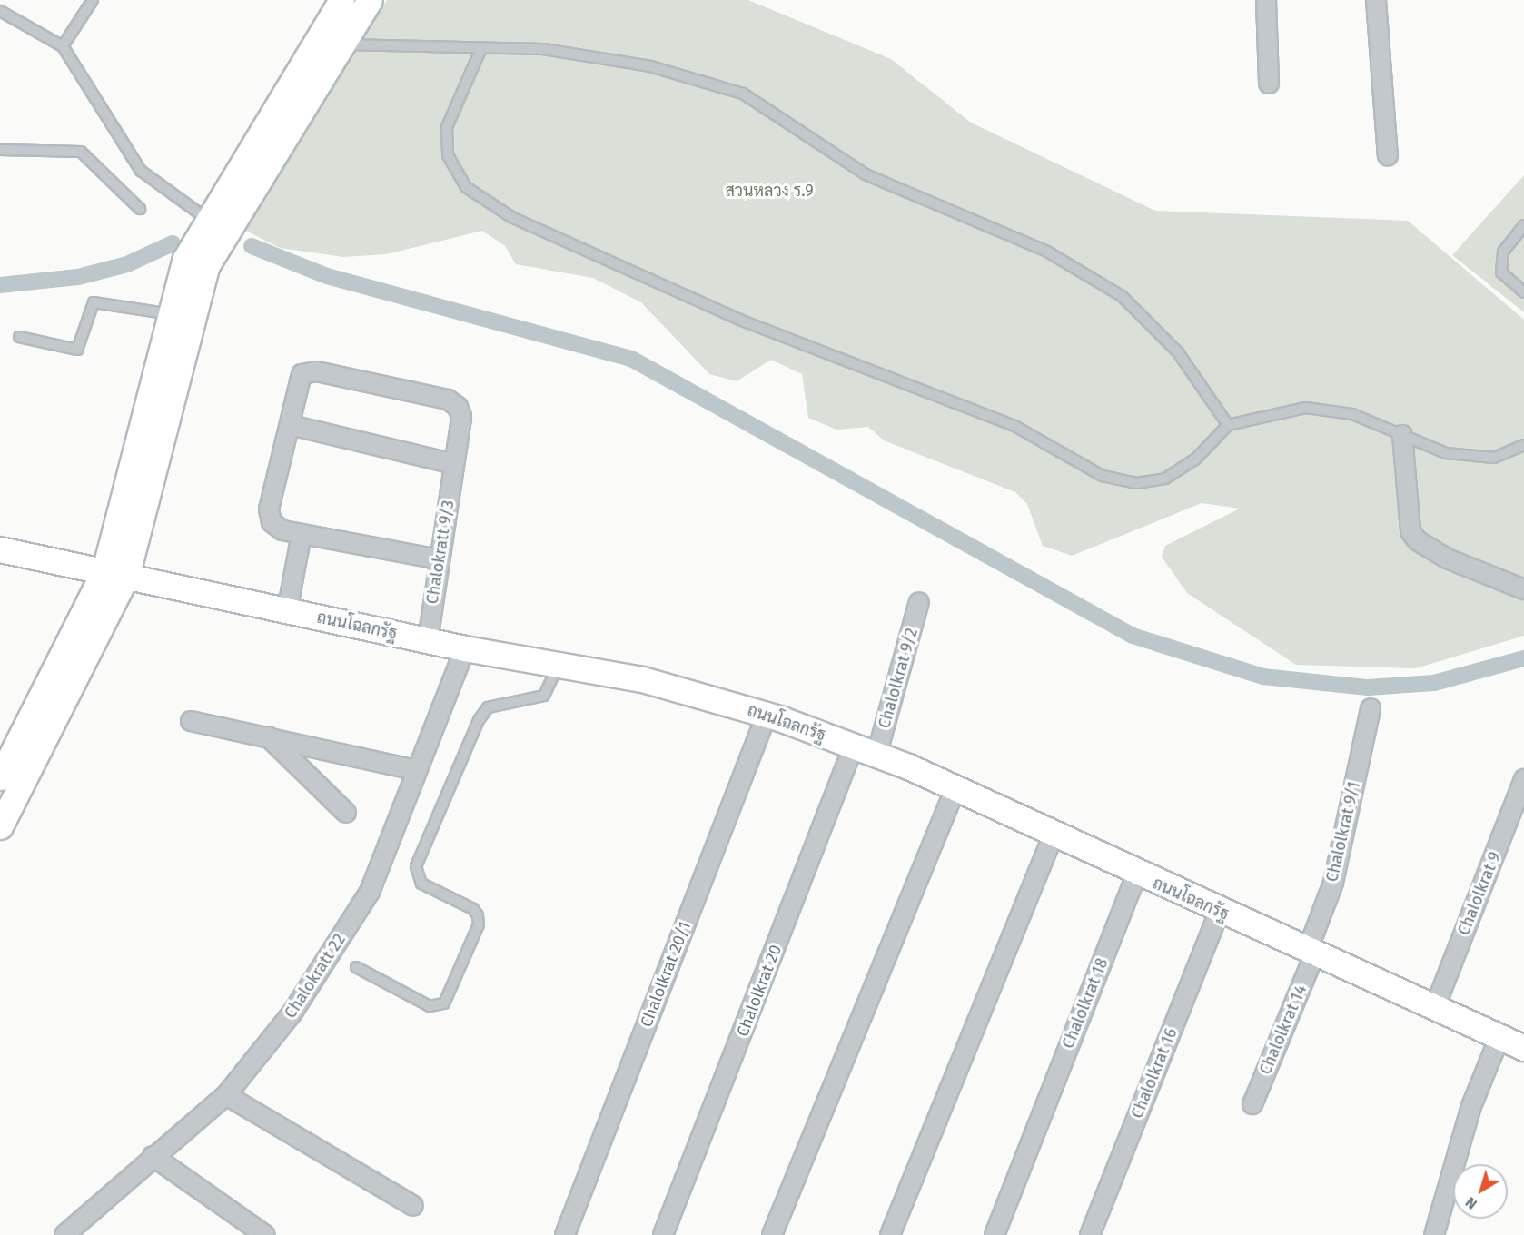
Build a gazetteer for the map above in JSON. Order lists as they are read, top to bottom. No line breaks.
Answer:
{"streets":{"main road":["ถนนโฉลกรัฐ"],"street":["Chalokratt 9/3","Chalolkrat 9/2","Chalolkrat 9/1","Chalolkrat 9","Chalolkrat 20/1","Chalokratt 22","Chalolkrat 20","Chalolkrat 18","Chalolkrat 14","Chalolkrat 16"]},"crossings":[["Chalokratt 9/3","ถนนโฉลกรัฐ"],["ถนนโฉลกรัฐ","Chalolkrat 9/2"],["ถนนโฉลกรัฐ","Chalolkrat 9/1"],["ถนนโฉลกรัฐ","Chalolkrat 9"],["ถนนโฉลกรัฐ","Chalolkrat 20/1"],["ถนนโฉลกรัฐ","Chalokratt 22"],["ถนนโฉลกรัฐ","Chalolkrat 20"],["ถนนโฉลกรัฐ","Chalolkrat 18"],["ถนนโฉลกรัฐ","Chalolkrat 14"],["ถนนโฉลกรัฐ","Chalolkrat 16"],["Chalolkrat 9/1","Chalolkrat 14"]],"parks":["สวนหลวง ร.9"],"north":"bottom left"}
